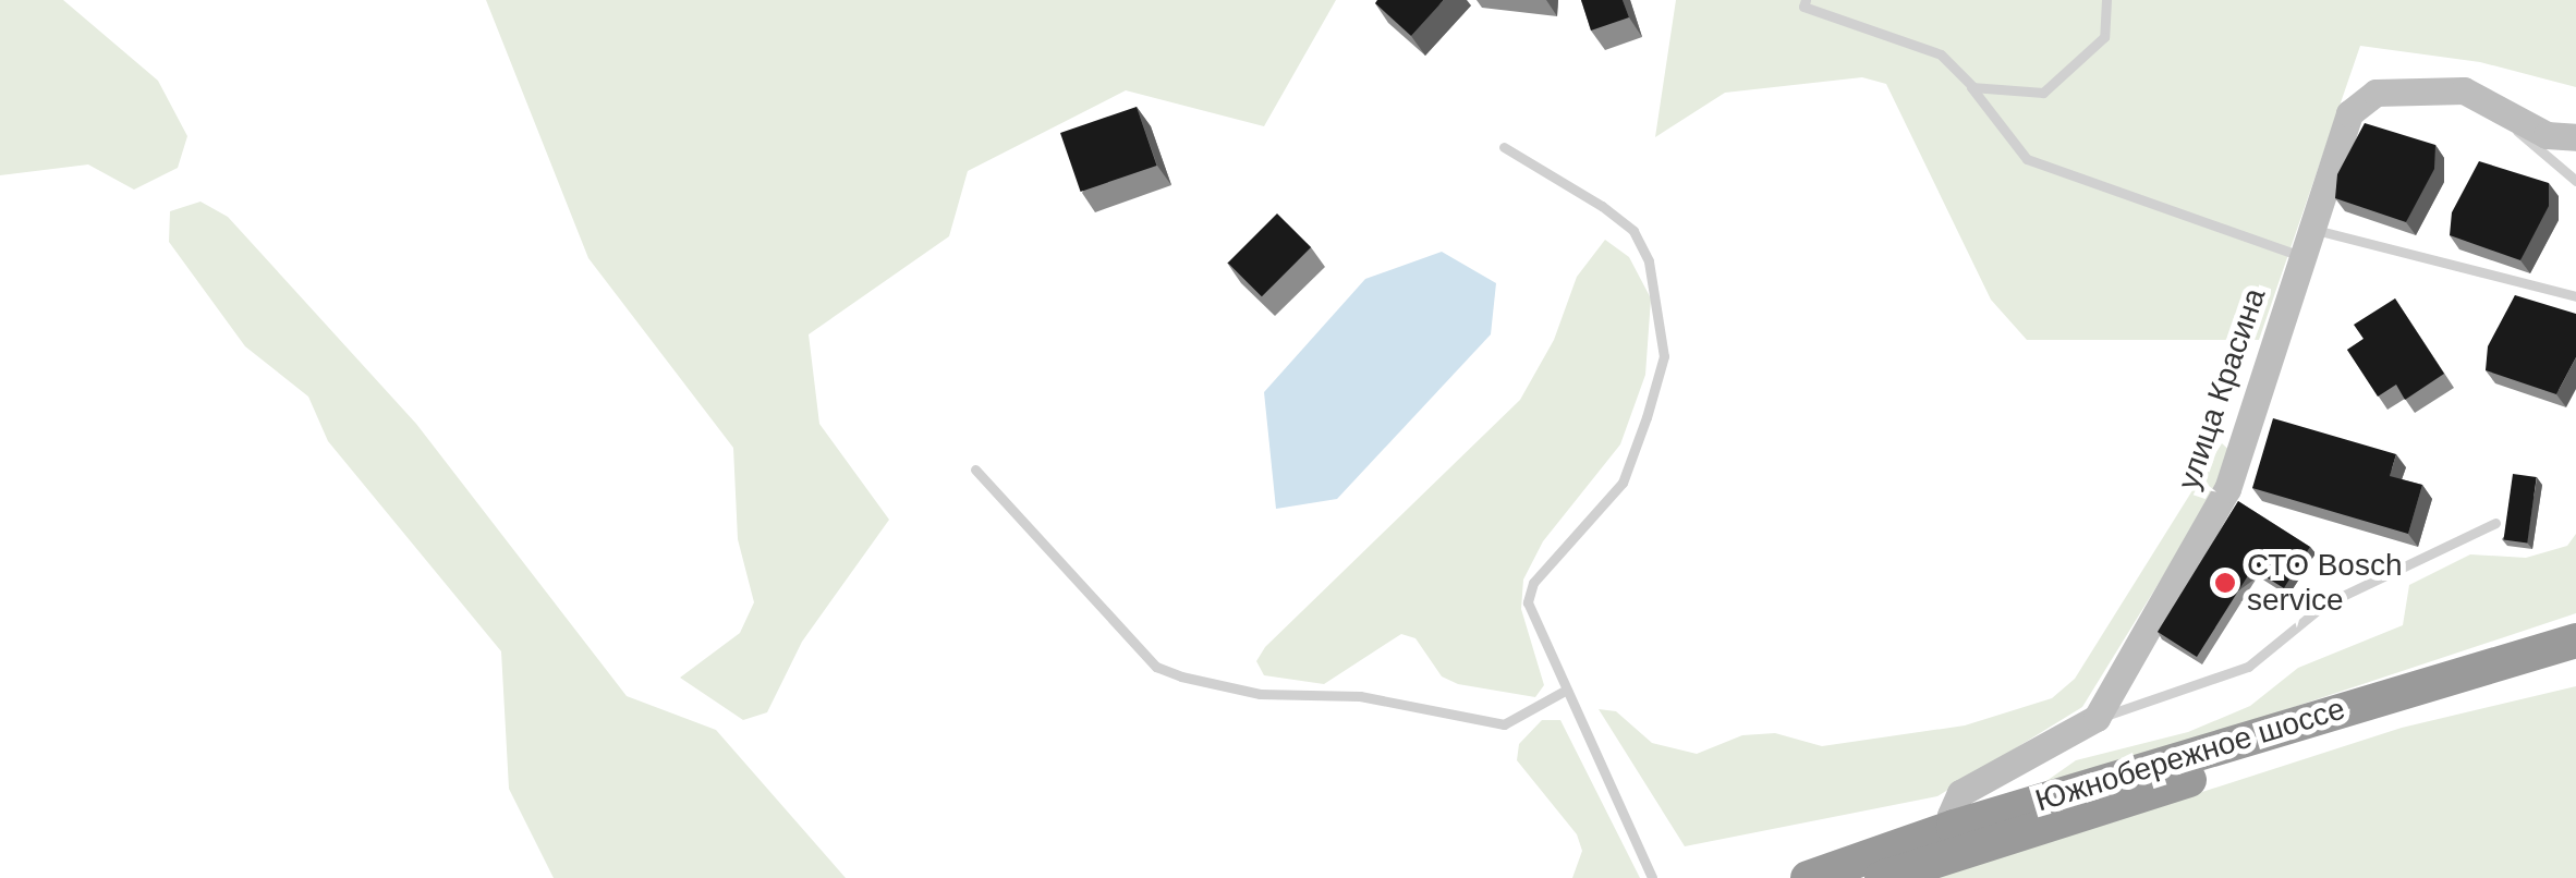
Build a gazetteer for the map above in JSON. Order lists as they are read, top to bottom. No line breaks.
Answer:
{"streets":{"highway":["Южнобережное шоссе"],"street":["улица Красина"]},"places":["СТО Bosch service"]}
